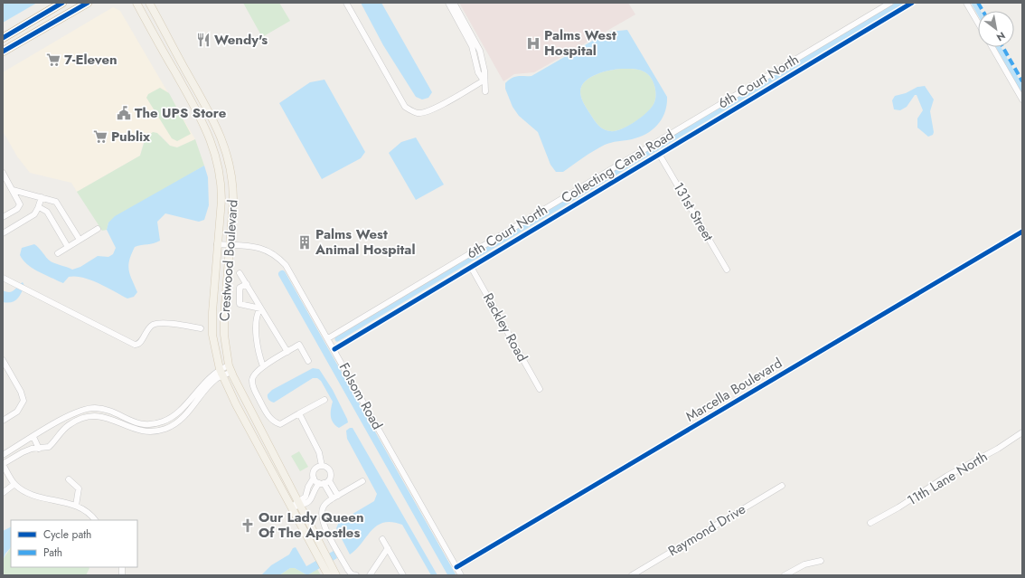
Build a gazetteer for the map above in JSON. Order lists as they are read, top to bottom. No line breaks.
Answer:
{"streets":{"main road":["Crestwood Boulevard"],"street":["6th Court North","Collecting Canal Road","131st Street","Rackley Road","Marcella Boulevard","Folsom Road","11th Lane North","Raymond Drive"]},"crossings":[["6th Court North","Folsom Road"],["Collecting Canal Road","131st Street"],["Collecting Canal Road","Rackley Road"],["Collecting Canal Road","Folsom Road"],["Crestwood Boulevard","Folsom Road"],["Marcella Boulevard","Folsom Road"]],"places":{"restaurant":["Wendy's"],"hospital":["Palms West Hospital"],"supermarket":["7-Eleven","Publix"],"public building":["The UPS Store"],"building":["Palms West Animal Hospital"],"church":["Our Lady Queen Of The Apostles"]},"legend":["Cycle path","Path"],"north":"bottom right"}
